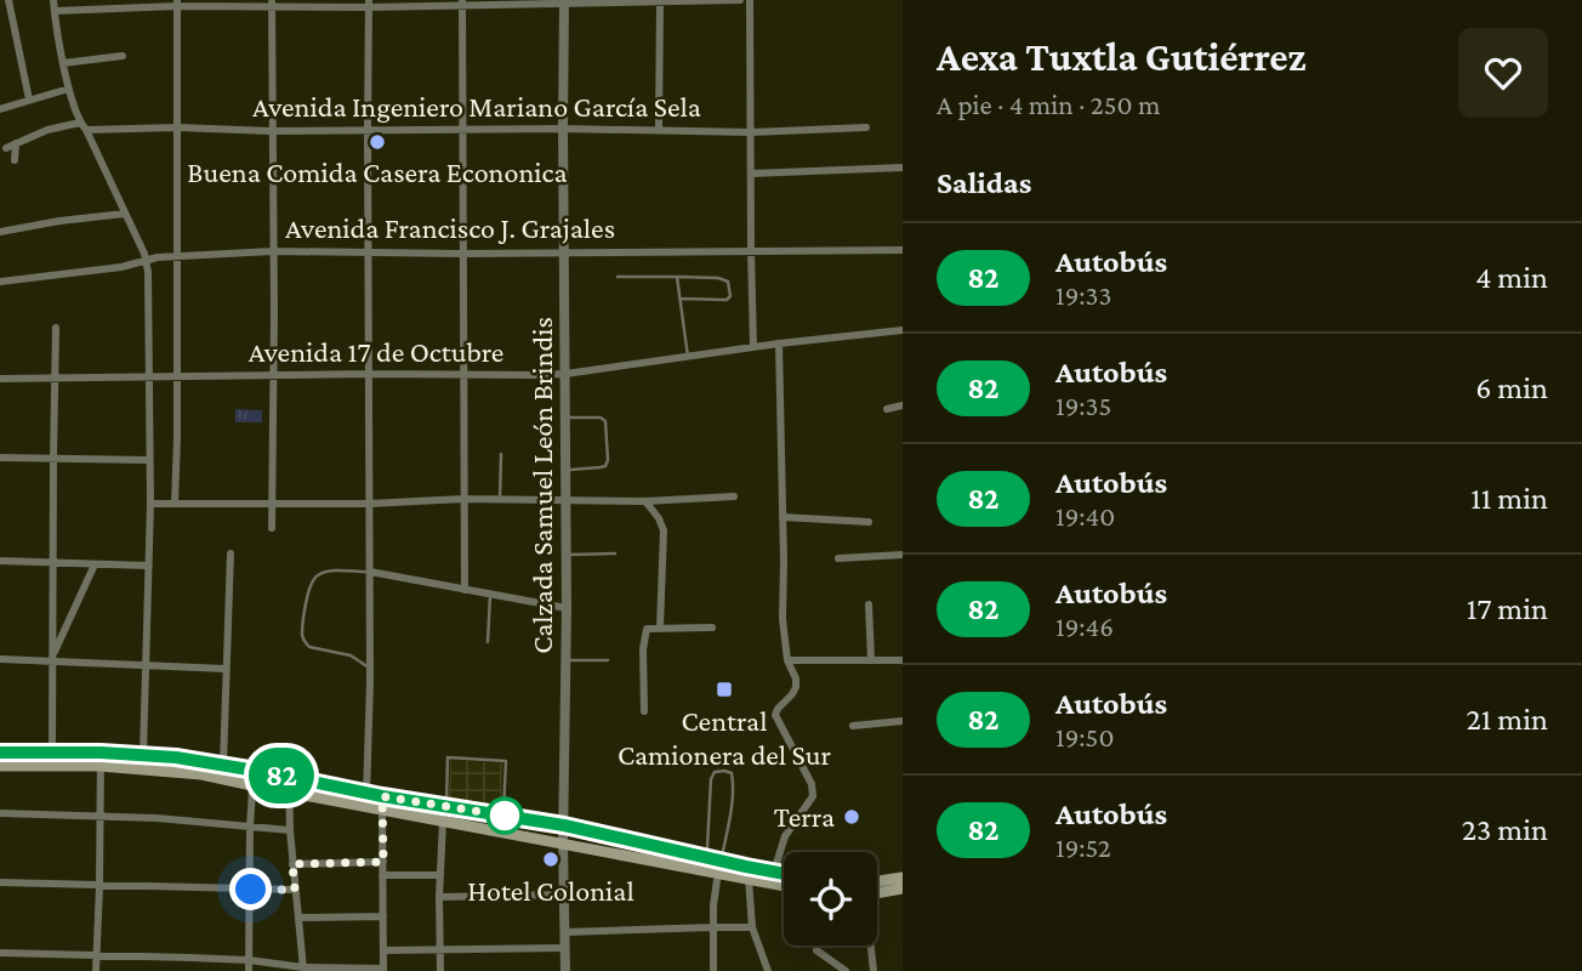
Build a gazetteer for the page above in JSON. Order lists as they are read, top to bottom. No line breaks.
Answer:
{"streets":{"street":["Avenida Ingeniero Mariano García Sela","Avenida Francisco J. Grajales","Avenida 17 de Octubre","Calzada Samuel León Brindis"]},"crossings":[["Avenida Ingeniero Mariano García Sela","Calzada Samuel León Brindis"],["Avenida Francisco J. Grajales","Calzada Samuel León Brindis"],["Avenida 17 de Octubre","Calzada Samuel León Brindis"]],"places":{"other":["Buena Comida Casera Econonica","Terra","Hotel Colonial"],"transit":["Central Camionera del Sur"]},"lines":["bus line 82"],"page":{"on_map":"82","heading":[["Aexa Tuxtla Gutiérrez","A pie · 4 min · 250 m"],"Salidas"],"list":[{"mark":"82","name":"Autobús","note":"19:33","value":"4 min"},{"mark":"82","name":"Autobús","note":"19:35","value":"6 min"},{"mark":"82","name":"Autobús","note":"19:40","value":"11 min"},{"mark":"82","name":"Autobús","note":"19:46","value":"17 min"},{"mark":"82","name":"Autobús","note":"19:50","value":"21 min"},{"mark":"82","name":"Autobús","note":"19:52","value":"23 min"}]}}
